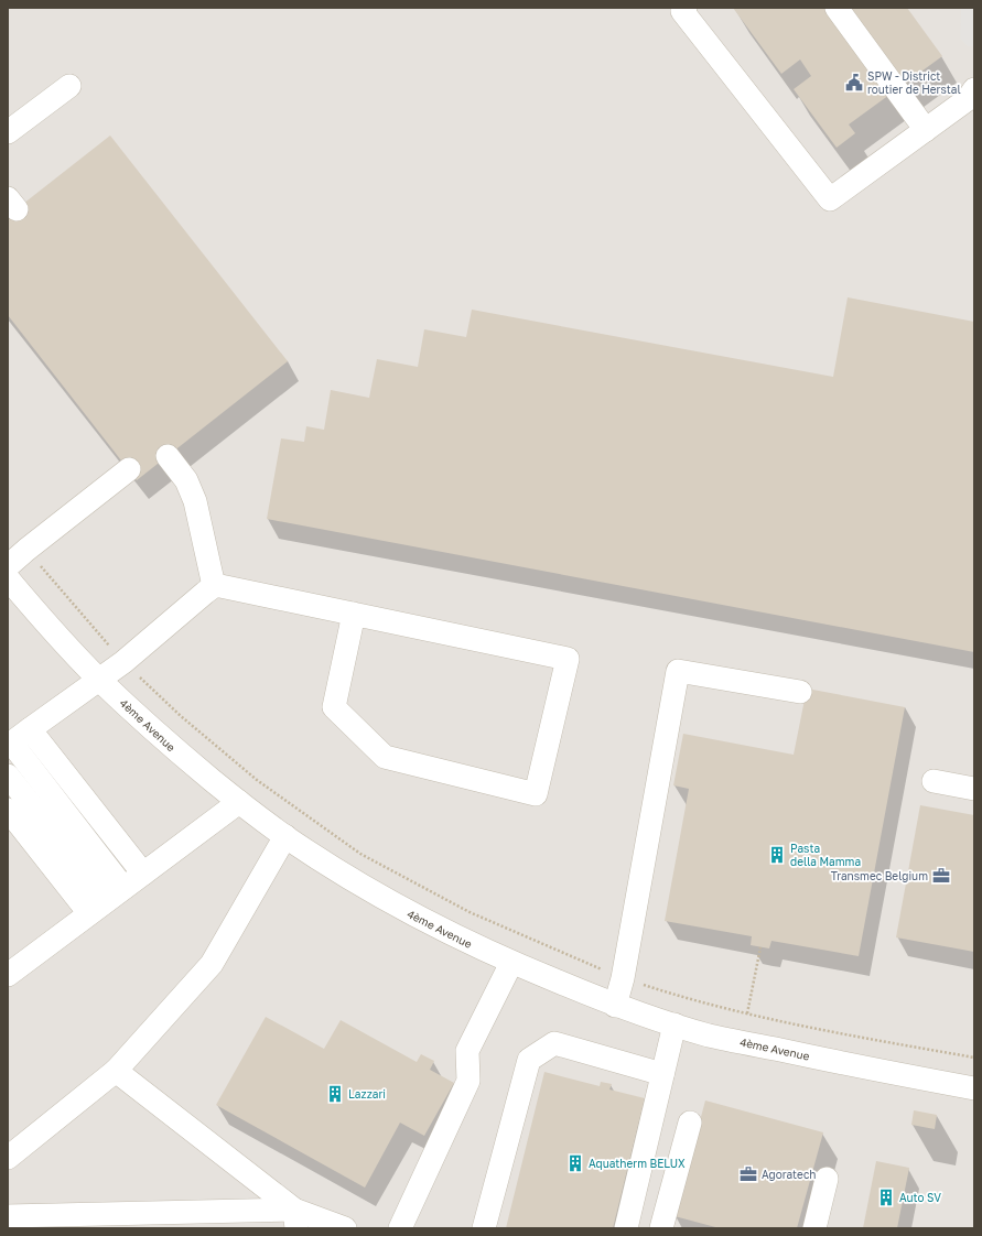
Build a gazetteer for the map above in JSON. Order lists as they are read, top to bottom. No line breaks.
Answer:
{"streets":{"street":["4ème Avenue"]},"places":{"public building":["SPW - District routier de Herstal"],"building":["Pasta della Mamma","Lazzari","Aquatherm BELUX","Auto SV"],"office":["Transmec Belgium","Agoratech"]}}
